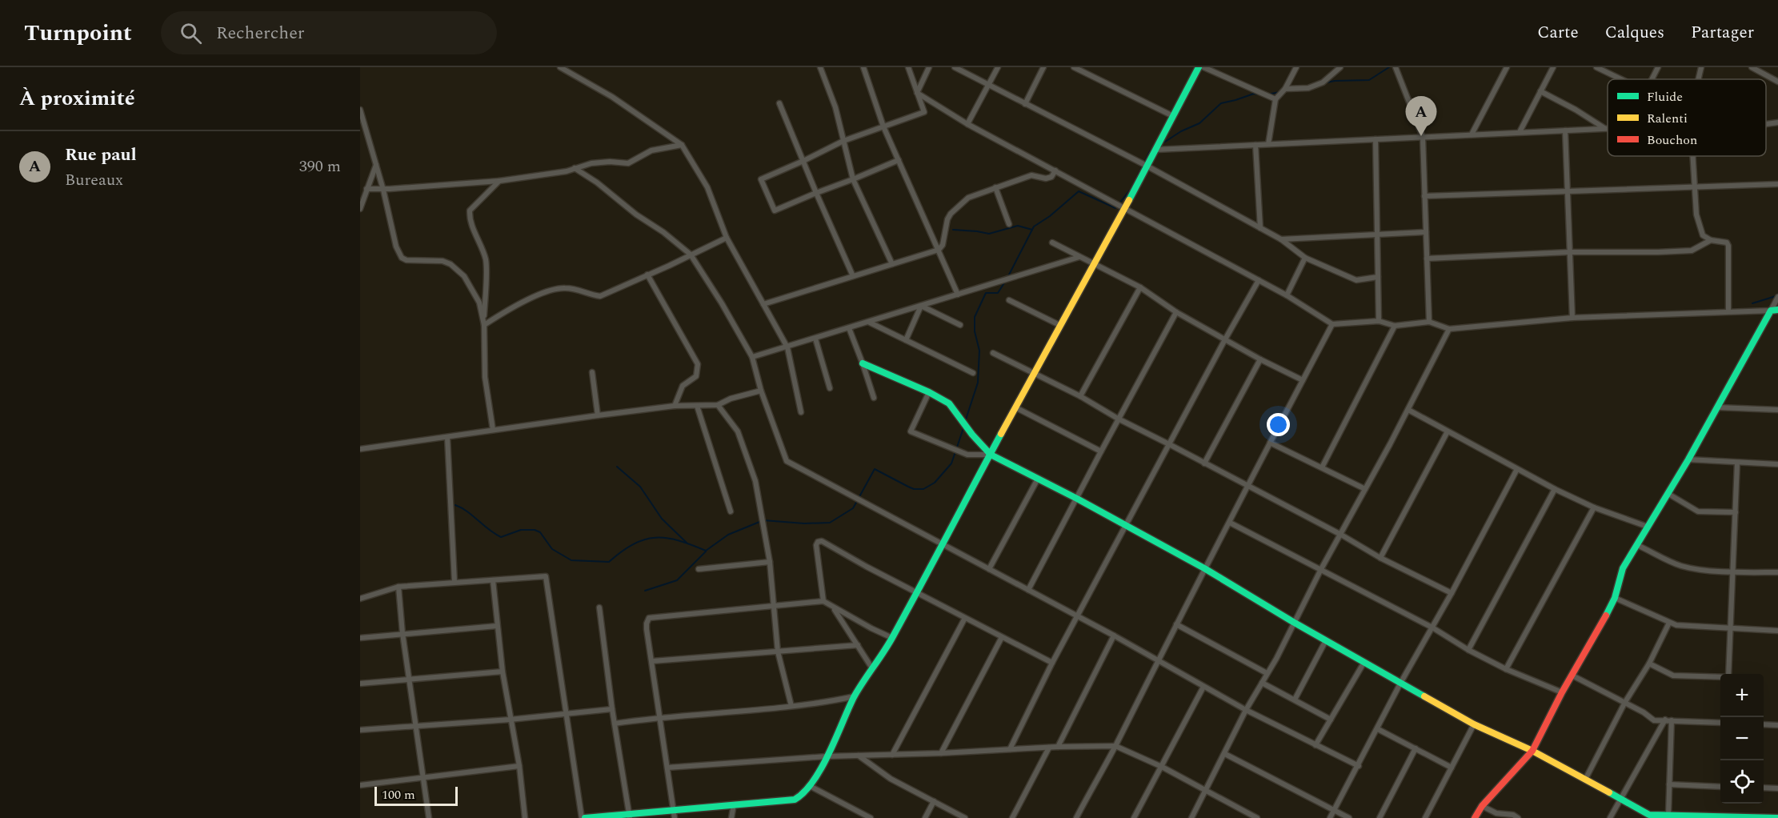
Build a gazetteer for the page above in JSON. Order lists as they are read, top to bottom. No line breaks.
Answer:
{"legend":["Fluide","Ralenti","Bouchon"],"scale_bar":"100 m","page":{"header":"Turnpoint","search":"Rechercher","nav":["Carte","Calques","Partager"],"heading":"À proximité","pins":"A","list":[{"mark":"A","name":"Rue paul","note":"Bureaux","value":"390 m"}],"map_buttons":["+","−"],"scale":"100 m"}}
